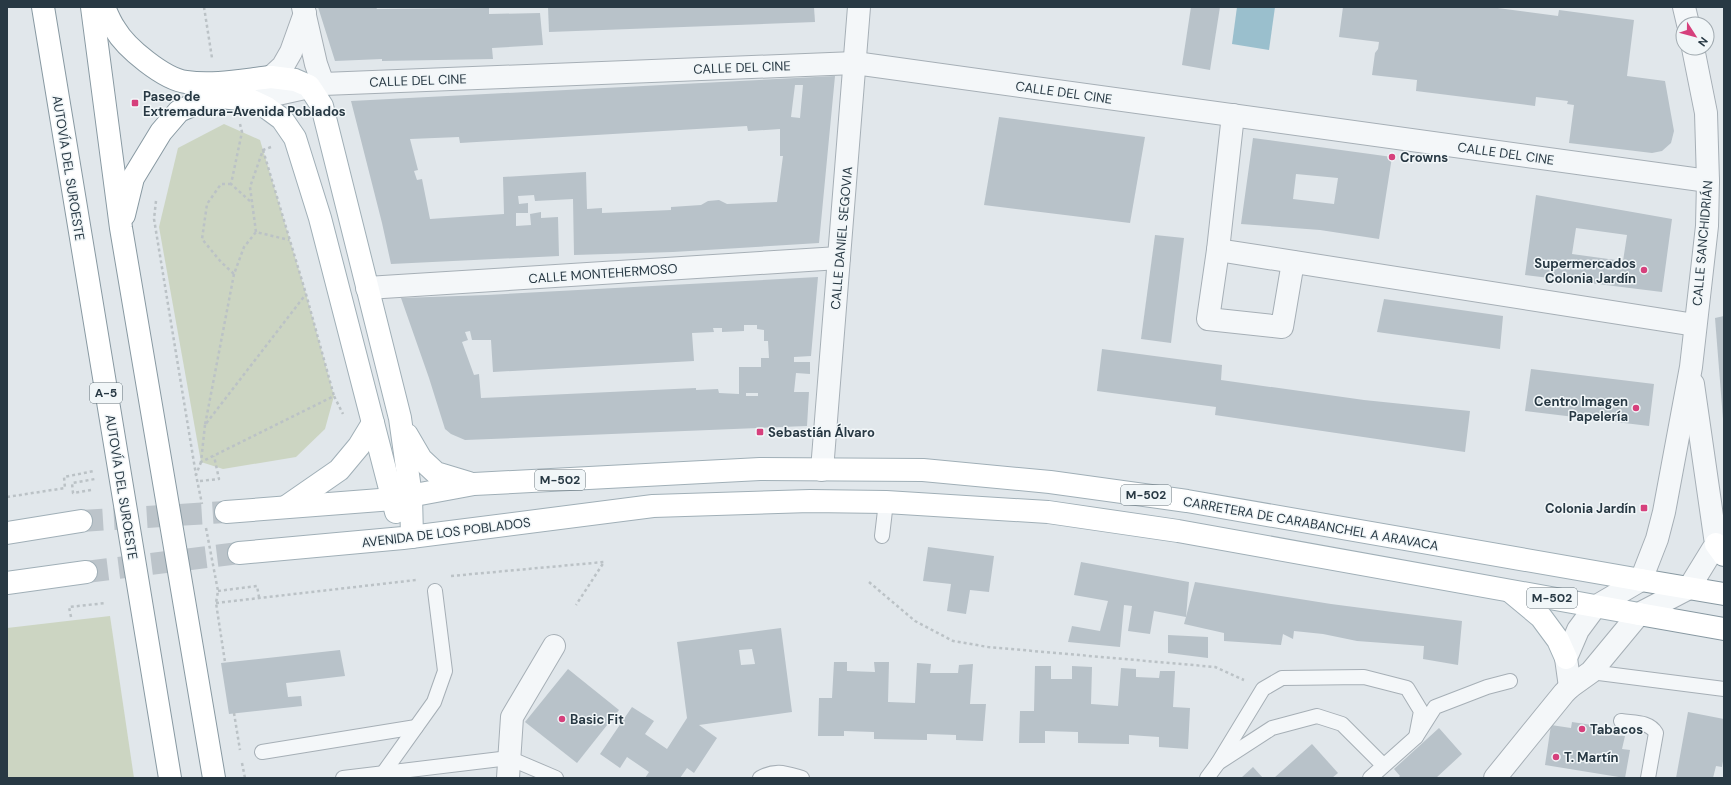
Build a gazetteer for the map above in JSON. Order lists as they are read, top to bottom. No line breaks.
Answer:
{"streets":{"main road":["AUTOVÍA DEL SUROESTE","A-5","M-502","CARRETERA DE CARABANCHEL A ARAVACA","AVENIDA DE LOS POBLADOS"],"street":["CALLE DEL CINE","CALLE DANIEL SEGOVIA","CALLE SANCHIDRIÁN","CALLE MONTEHERMOSO"]},"crossings":[["CALLE DEL CINE","CALLE DANIEL SEGOVIA"],["CALLE DEL CINE","CALLE SANCHIDRIÁN"],["CALLE DANIEL SEGOVIA","CALLE MONTEHERMOSO"],["CALLE DANIEL SEGOVIA","CARRETERA DE CARABANCHEL A ARAVACA"],["CALLE SANCHIDRIÁN","CARRETERA DE CARABANCHEL A ARAVACA"],["M-502","AVENIDA DE LOS POBLADOS"]],"places":{"transit":["Paseo de Extremadura-Avenida Poblados","Sebastián Álvaro","Colonia Jardín"],"other":["Crowns","Supermercados Colonia Jardín","Centro Imagen Papelería","Basic Fit","Tabacos","T. Martín"]},"north":"bottom right"}
